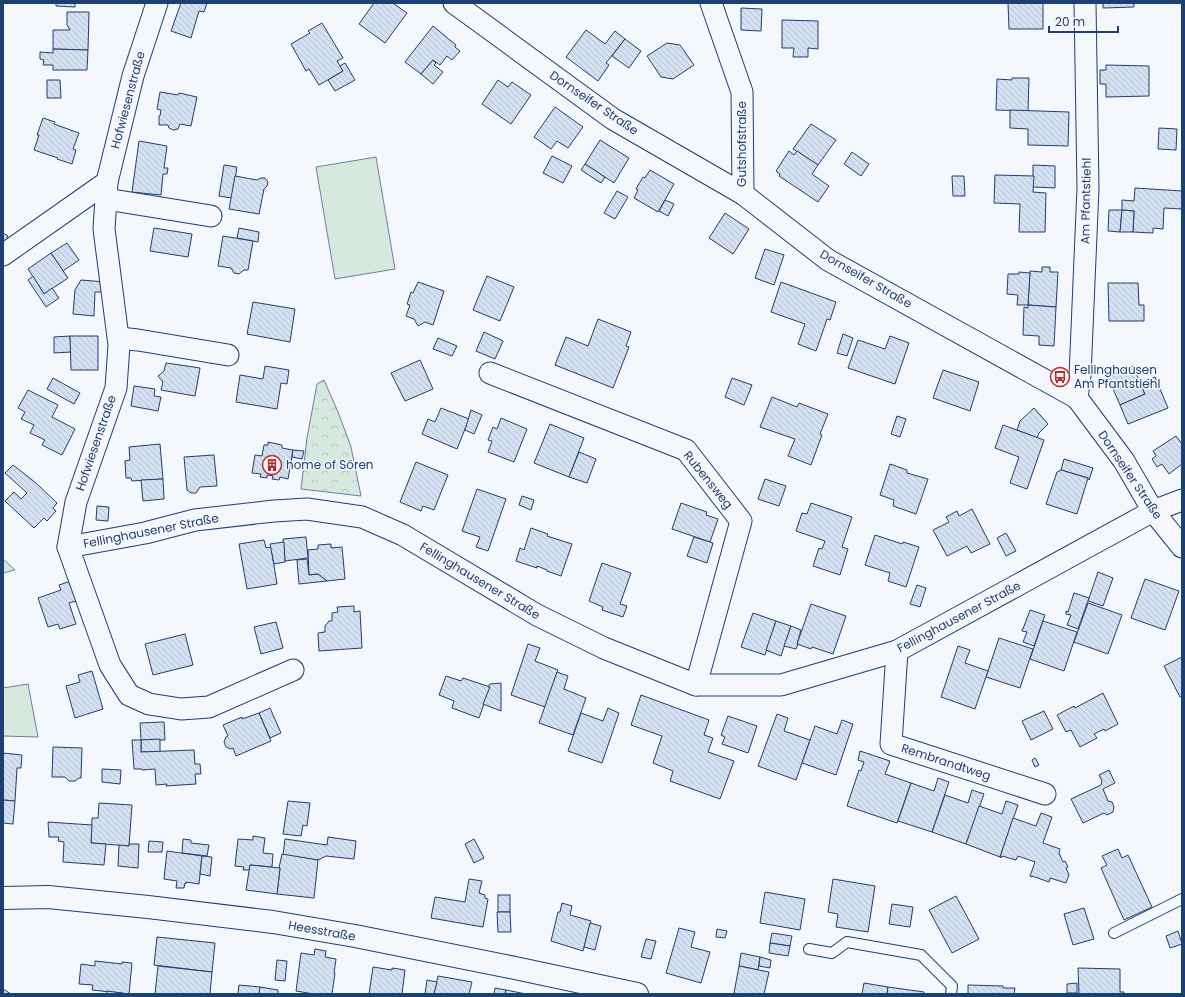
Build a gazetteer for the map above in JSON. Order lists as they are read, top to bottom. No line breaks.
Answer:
{"streets":{"main road":["Heesstraße"],"street":["Hofwiesenstraße","Dornseifer Straße","Gutshofstraße","Am Pfantstiehl","Rubensweg","Fellinghausener Straße","Rembrandtweg"]},"crossings":[["Hofwiesenstraße","Fellinghausener Straße"],["Dornseifer Straße","Gutshofstraße"],["Dornseifer Straße","Am Pfantstiehl"],["Dornseifer Straße","Fellinghausener Straße"],["Rubensweg","Fellinghausener Straße"],["Fellinghausener Straße","Rembrandtweg"]],"places":{"bus stop":["Fellinghausen Am Pfantstiehl"],"building":["home of Sören"]},"scale_bar":"20 m"}
